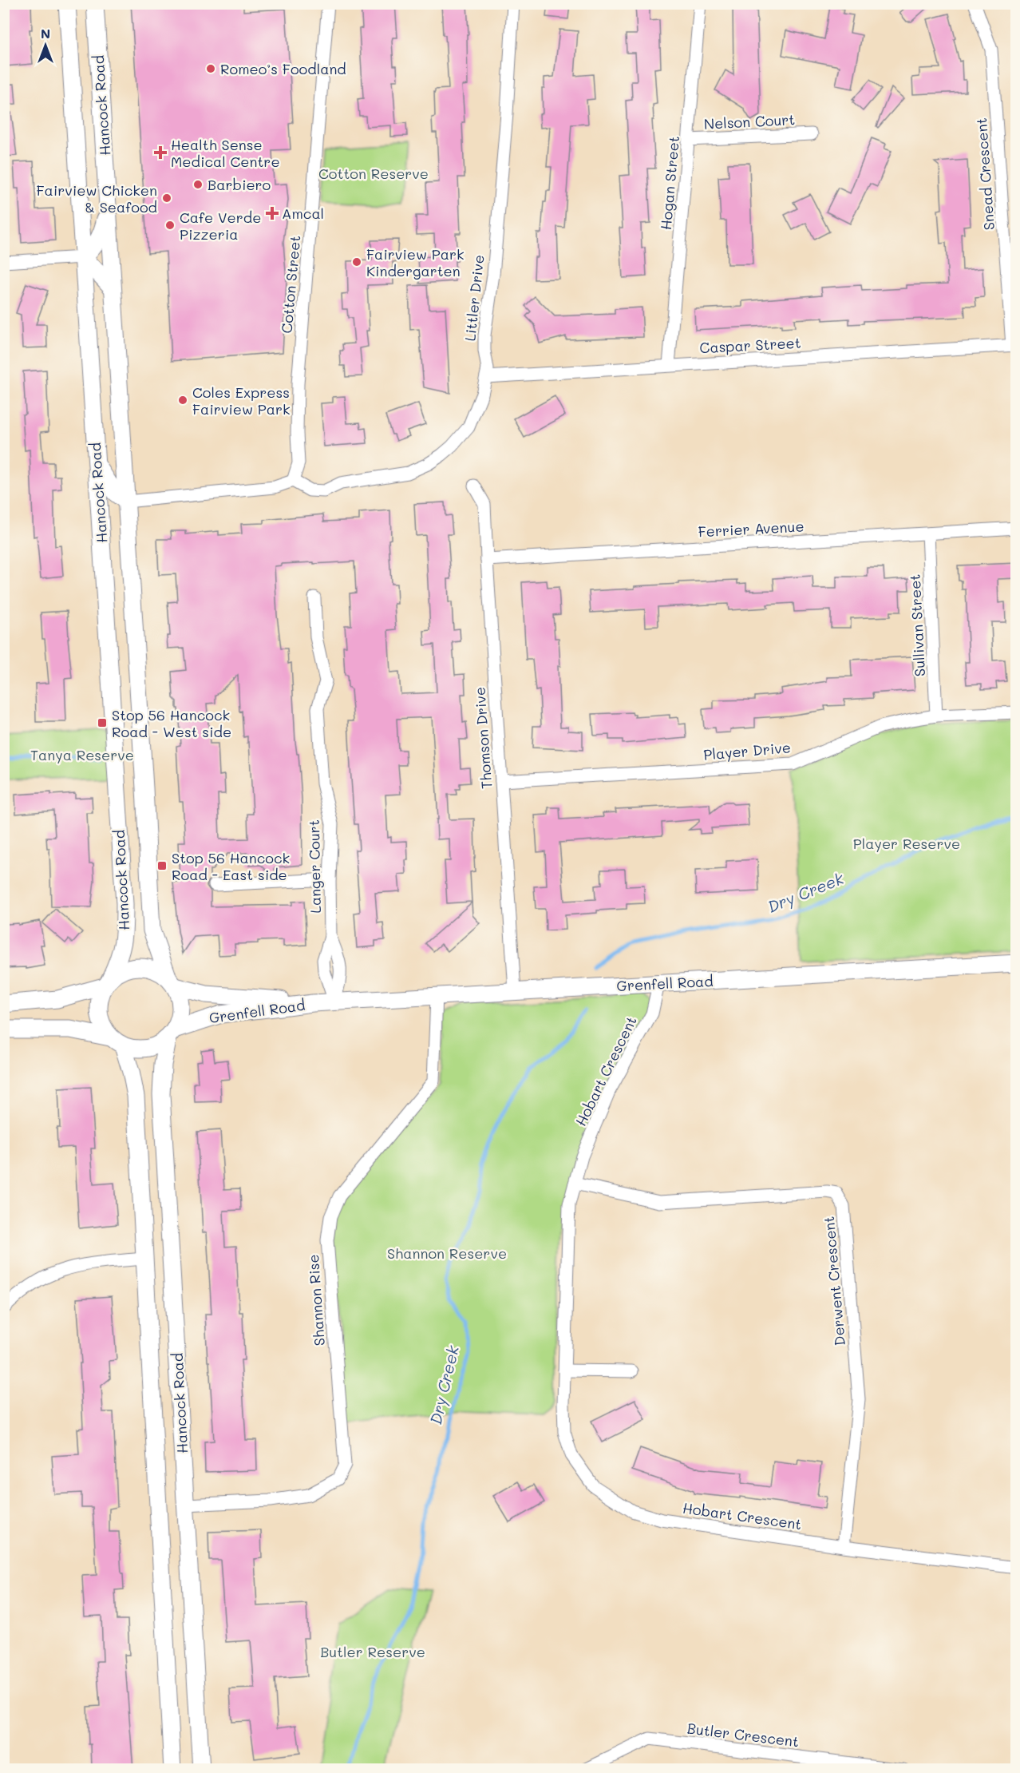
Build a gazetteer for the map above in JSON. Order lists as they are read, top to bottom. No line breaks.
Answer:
{"streets":{"main road":["Hancock Road","Grenfell Road"],"street":["Nelson Court","Snead Crescent","Hogan Street","Cotton Street","Littler Drive","Caspar Street","Ferrier Avenue","Sullivan Street","Thomson Drive","Player Drive","Langer Court","Hobart Crescent","Derwent Crescent","Shannon Rise","Butler Crescent"]},"crossings":[["Hancock Road","Grenfell Road"],["Hancock Road","Shannon Rise"],["Nelson Court","Hogan Street"],["Snead Crescent","Caspar Street"],["Hogan Street","Caspar Street"],["Cotton Street","Littler Drive"],["Littler Drive","Caspar Street"],["Ferrier Avenue","Sullivan Street"],["Ferrier Avenue","Thomson Drive"],["Sullivan Street","Player Drive"],["Thomson Drive","Player Drive"],["Thomson Drive","Grenfell Road"],["Langer Court","Grenfell Road"],["Grenfell Road","Hobart Crescent"],["Grenfell Road","Shannon Rise"],["Hobart Crescent","Derwent Crescent"]],"water":["Dry Creek"],"parks":["Cotton Reserve","Tanya Reserve","Player Reserve","Shannon Reserve","Butler Reserve"],"places":{"other":["Romeo’s Foodland","Barbiero","Fairview Chicken & Seafood","Cafe Verde Pizzeria","Fairview Park Kindergarten","Coles Express Fairview Park"],"health":["Health Sense Medical Centre","Amcal"],"transit":["Stop 56 Hancock Road - West side","Stop 56 Hancock Road - East side"]},"north":"top"}
